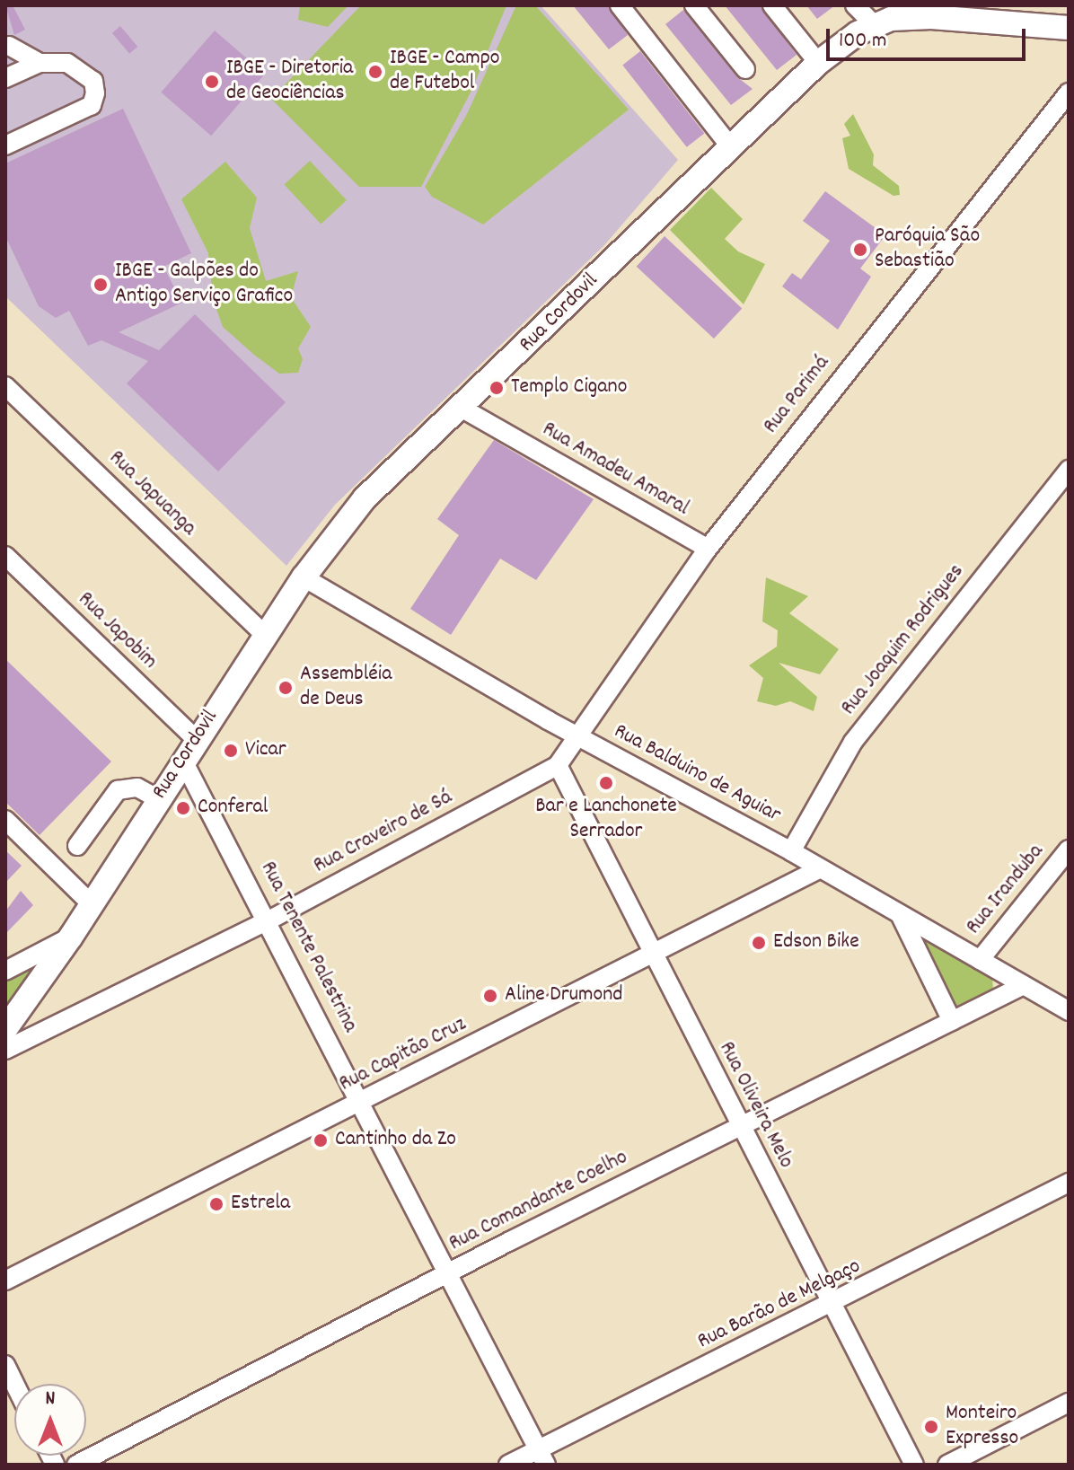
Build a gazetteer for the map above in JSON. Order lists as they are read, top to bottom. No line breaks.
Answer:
{"streets":{"main road":["Rua Cordovil"],"street":["Rua Parimá","Rua Amadeu Amaral","Rua Japuanga","Rua Japobim","Rua Joaquim Rodrigues","Rua Balduino de Aguiar","Rua Craveiro de Sá","Rua Iranduba","Rua Tenente Palestrina","Rua Capitão Cruz","Rua Oliveira Melo","Rua Comandante Coelho","Rua Barão de Melgaço"]},"crossings":[["Rua Cordovil","Rua Amadeu Amaral"],["Rua Cordovil","Rua Japuanga"],["Rua Cordovil","Rua Japobim"],["Rua Cordovil","Rua Balduino de Aguiar"],["Rua Cordovil","Rua Tenente Palestrina"],["Rua Parimá","Rua Amadeu Amaral"],["Rua Parimá","Rua Balduino de Aguiar"],["Rua Parimá","Rua Craveiro de Sá"],["Rua Joaquim Rodrigues","Rua Balduino de Aguiar"],["Rua Balduino de Aguiar","Rua Craveiro de Sá"],["Rua Balduino de Aguiar","Rua Iranduba"],["Rua Balduino de Aguiar","Rua Capitão Cruz"],["Rua Balduino de Aguiar","Rua Comandante Coelho"],["Rua Craveiro de Sá","Rua Tenente Palestrina"],["Rua Craveiro de Sá","Rua Oliveira Melo"],["Rua Tenente Palestrina","Rua Capitão Cruz"],["Rua Tenente Palestrina","Rua Comandante Coelho"],["Rua Tenente Palestrina","Rua Barão de Melgaço"],["Rua Capitão Cruz","Rua Oliveira Melo"],["Rua Oliveira Melo","Rua Comandante Coelho"],["Rua Oliveira Melo","Rua Barão de Melgaço"]],"places":["IBGE - Campo de Futebol","IBGE - Diretoria de Geociências","Paróquia São Sebastião","IBGE - Galpões do Antigo Serviço Grafico","Templo Cigano","Assembléia de Deus","Vicar","Bar e Lanchonete Serrador","Conferal","Edson Bike","Aline Drumond","Cantinho da Zo","Estrela","Monteiro Expresso"],"scale_bar":"100 m","north":"top"}
